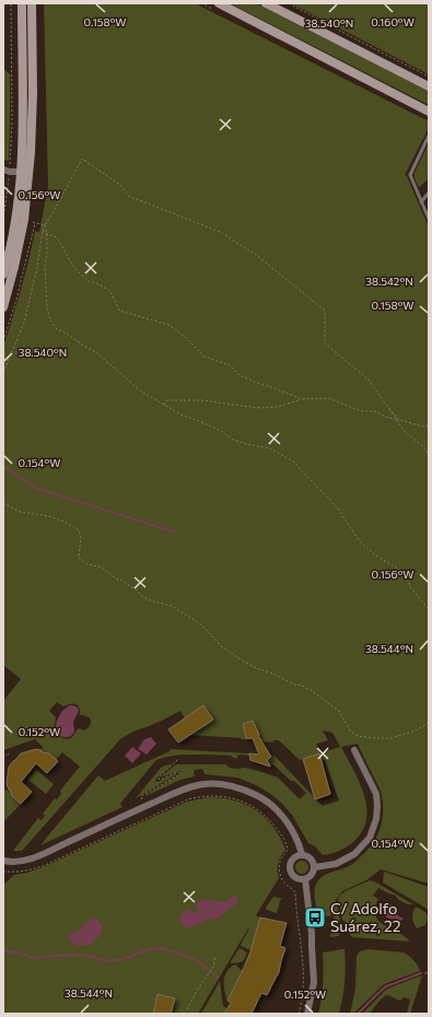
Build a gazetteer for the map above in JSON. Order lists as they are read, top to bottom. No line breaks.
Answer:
{"places":{"bus stop":["C/ Adolfo Suárez, 22"]},"coordinates":["0.158°W","0.160°W","38.540°N","0.156°W","38.542°N","0.154°W","38.544°N","0.152°W"]}
